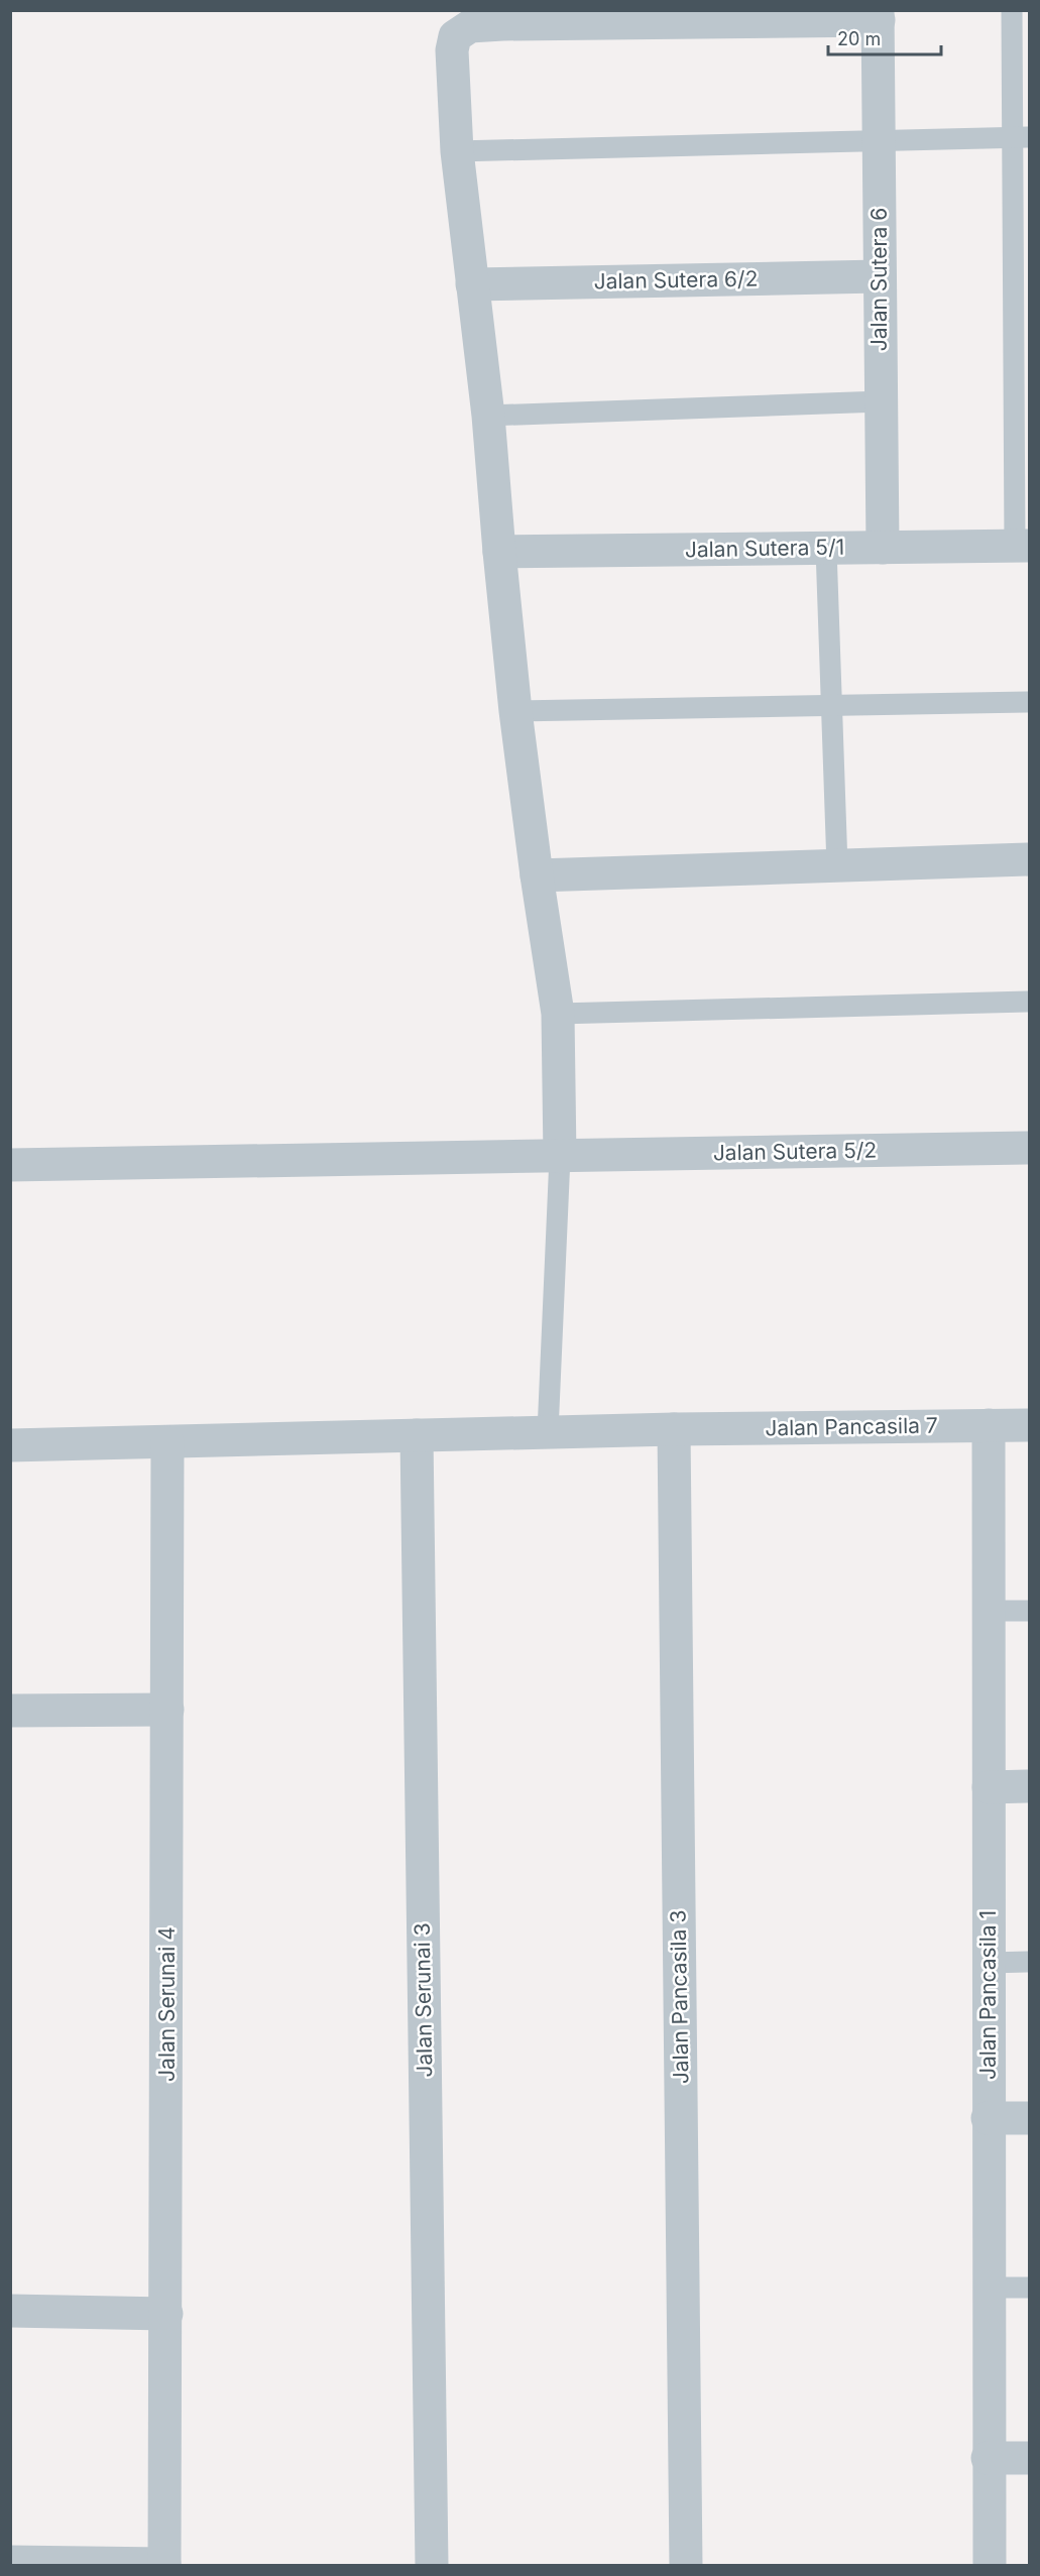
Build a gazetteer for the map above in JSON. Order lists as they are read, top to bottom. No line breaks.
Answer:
{"streets":{"street":["Jalan Sutera 6","Jalan Sutera 6/2","Jalan Sutera 5/1","Jalan Sutera 5/2","Jalan Pancasila 7","Jalan Pancasila 1","Jalan Pancasila 3","Jalan Serunai 3","Jalan Serunai 4"]},"crossings":[["Jalan Sutera 6","Jalan Sutera 6/2"],["Jalan Sutera 6","Jalan Sutera 5/1"],["Jalan Pancasila 7","Jalan Pancasila 1"],["Jalan Pancasila 7","Jalan Pancasila 3"],["Jalan Pancasila 7","Jalan Serunai 3"],["Jalan Pancasila 7","Jalan Serunai 4"]],"scale_bar":"20 m"}
